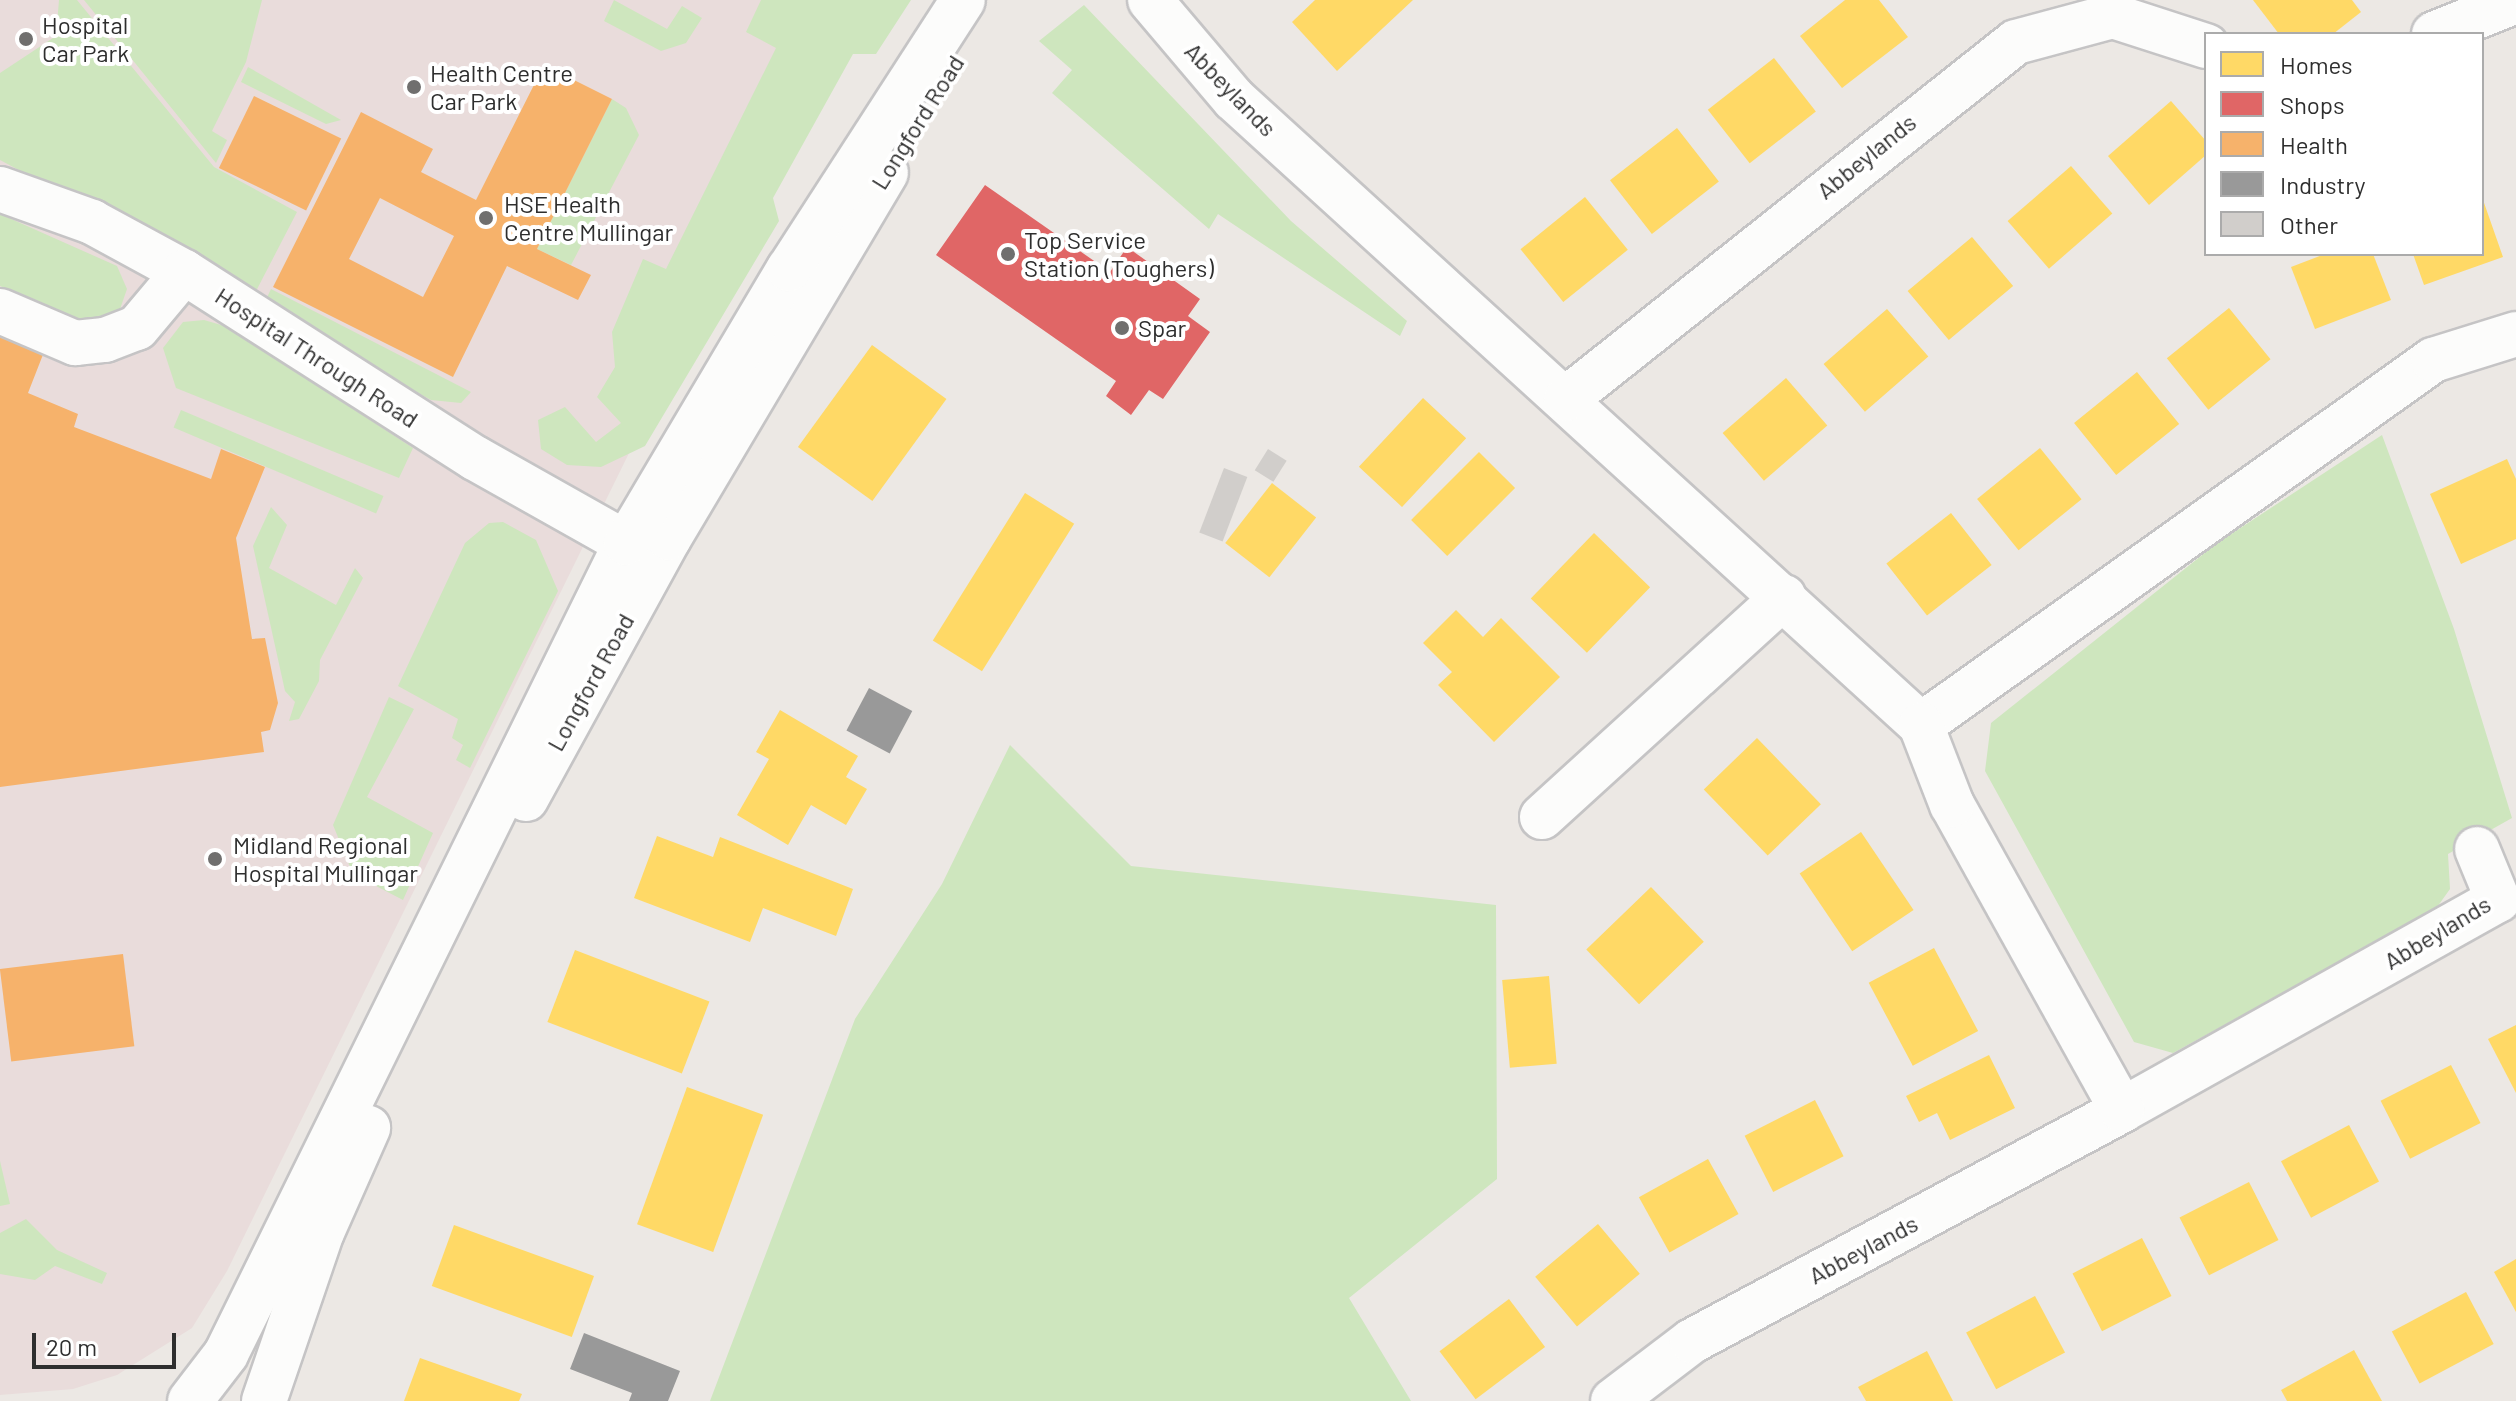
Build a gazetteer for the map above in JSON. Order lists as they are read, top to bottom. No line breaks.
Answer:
{"streets":{"street":["Abbeylands","Longford Road","Hospital Through Road"]},"places":["Hospital Car Park","Health Centre Car Park","HSE Health Centre Mullingar","Top Service Station (Toughers)","Spar","Midland Regional Hospital Mullingar"],"legend":["Homes","Shops","Health","Industry","Other"],"scale_bar":"20 m"}
